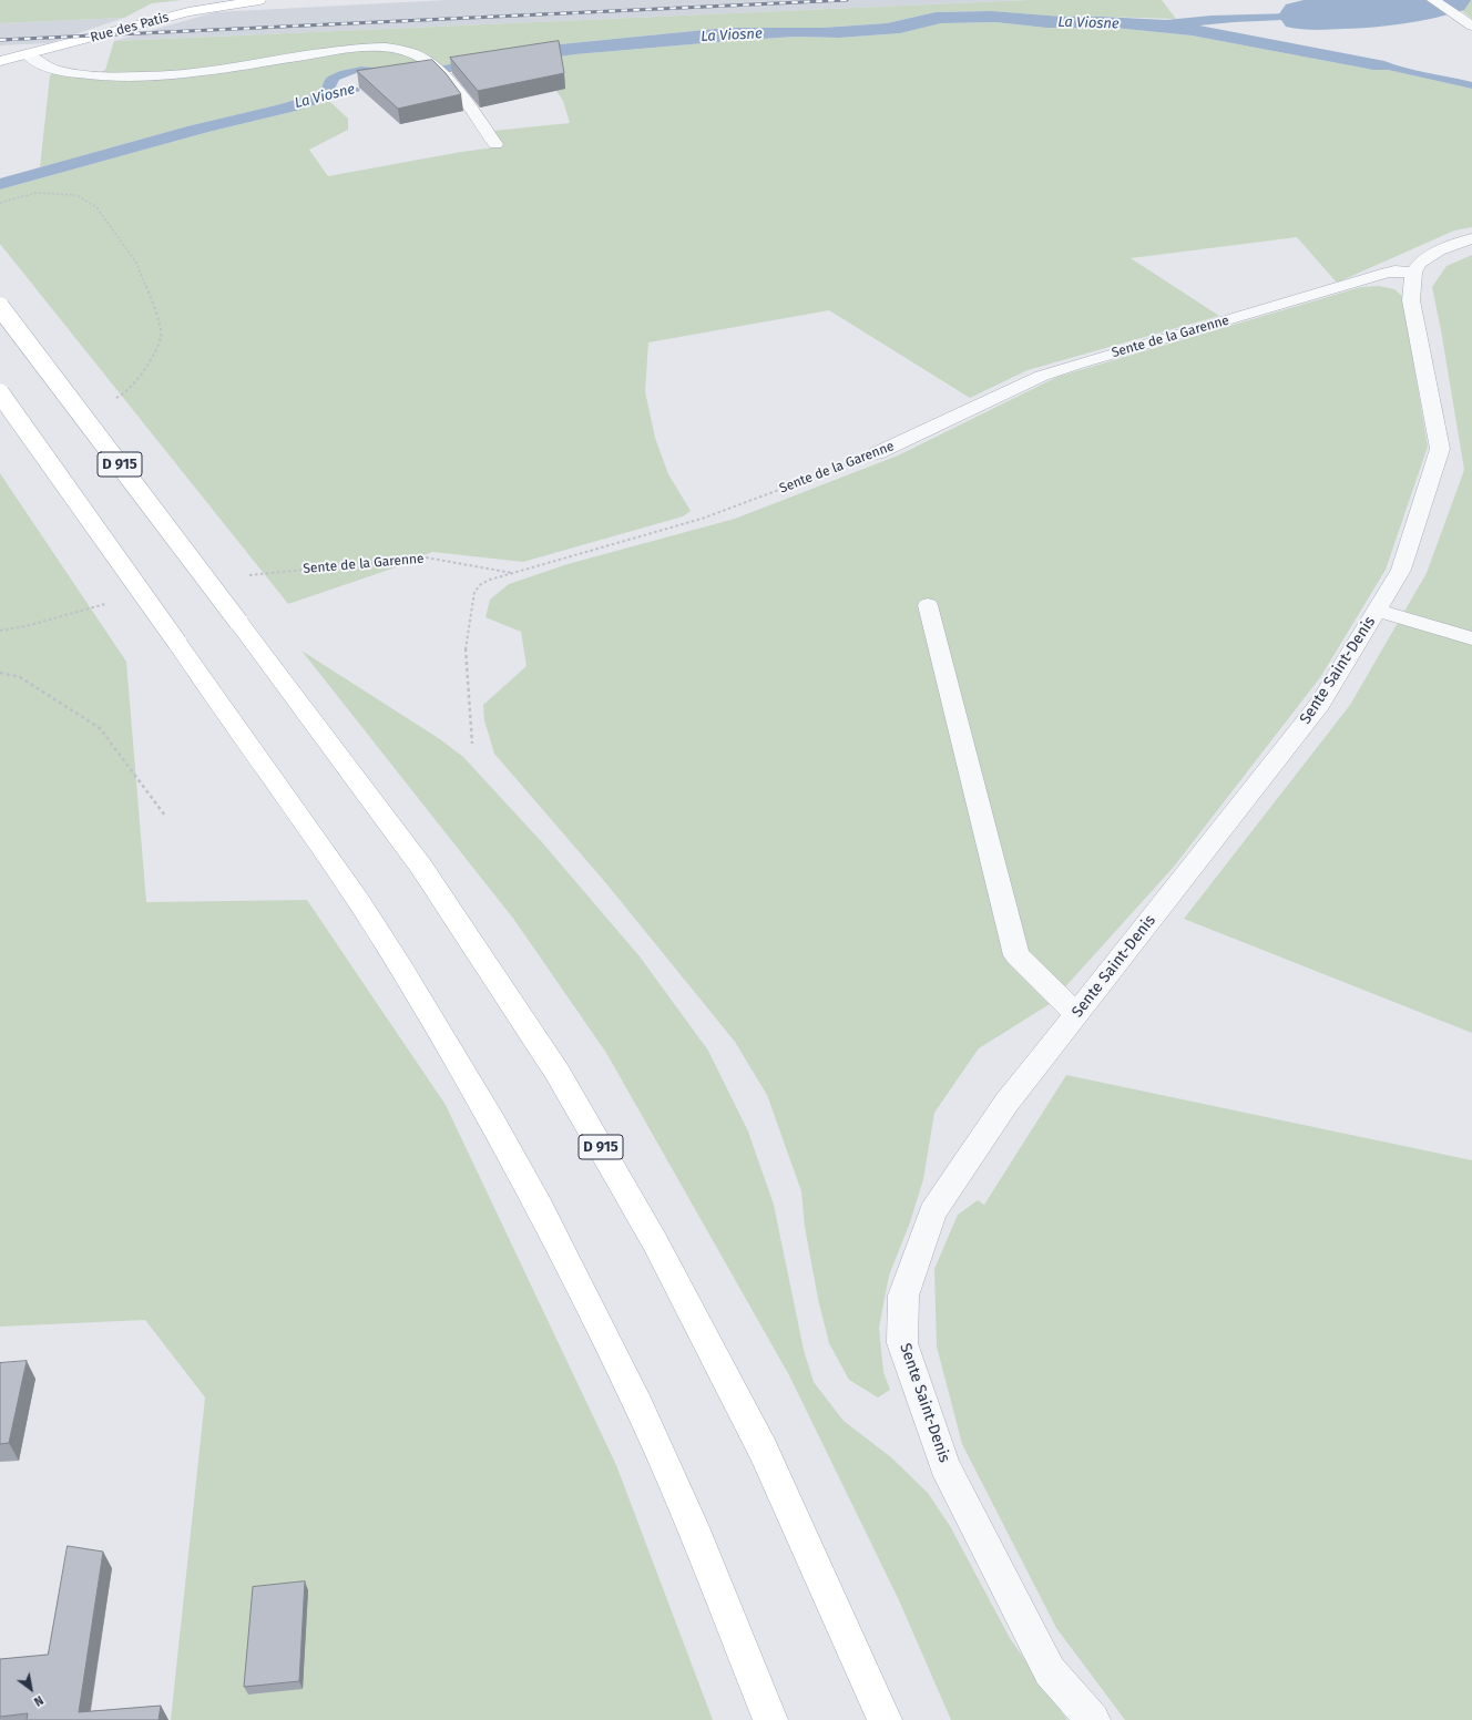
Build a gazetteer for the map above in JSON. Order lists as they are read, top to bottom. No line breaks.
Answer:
{"streets":{"main road":["Rue des Patis","D 915"],"street":["Sente de la Garenne","Sente Saint-Denis"]},"crossings":[["Sente de la Garenne","Sente Saint-Denis"]],"water":["La Viosne"],"north":"bottom right"}
